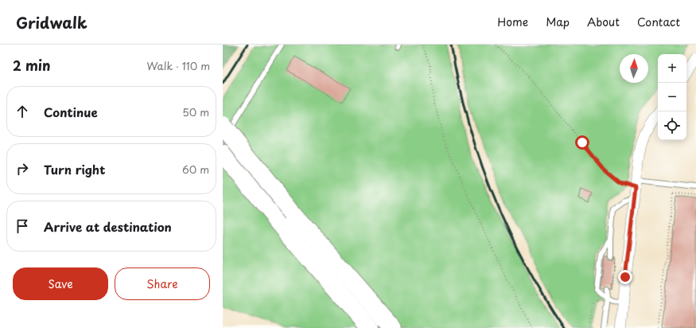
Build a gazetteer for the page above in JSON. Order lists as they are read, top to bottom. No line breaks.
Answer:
{"north":"top","page":{"header":"Gridwalk","nav":["Home","Map","About","Contact"],"heading":["2 min","Walk · 110 m"],"map_buttons":["+","−"],"list":[["Continue","50 m"],["Turn right","60 m"],"Arrive at destination"],"buttons":["Save","Share"]}}
